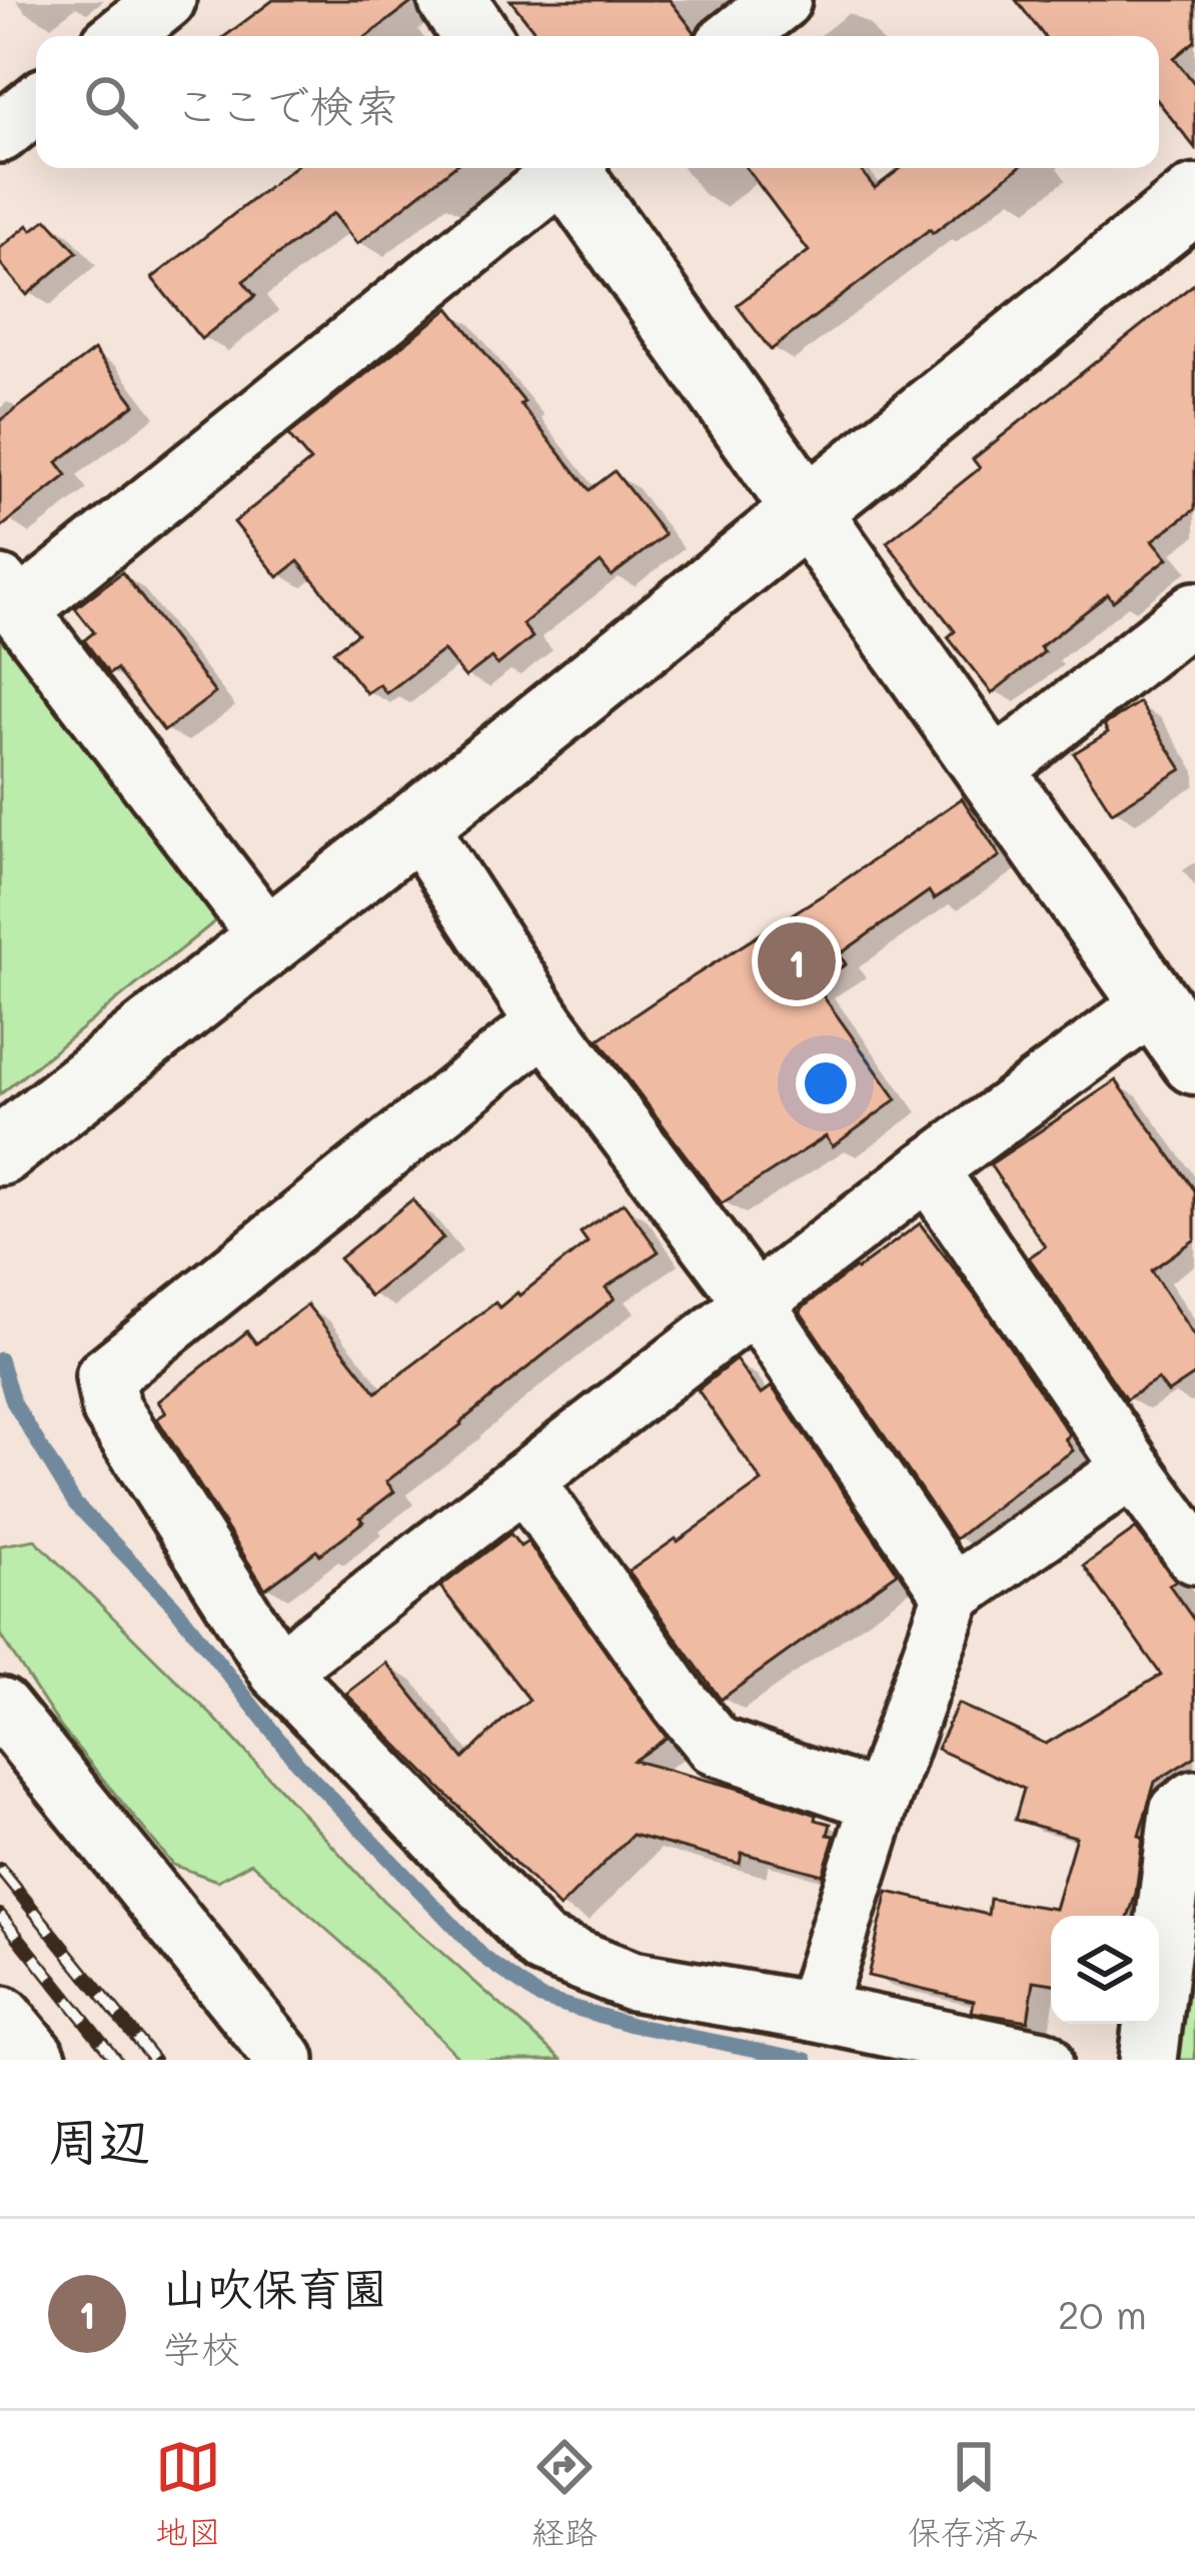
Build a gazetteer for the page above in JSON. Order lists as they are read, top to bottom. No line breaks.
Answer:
{"page":{"search":"ここで検索","pins":"1","heading":"周辺","list":[{"mark":"1","name":"山吹保育園","note":"学校","value":"20 m"}],"nav":["地図","経路","保存済み"]}}
